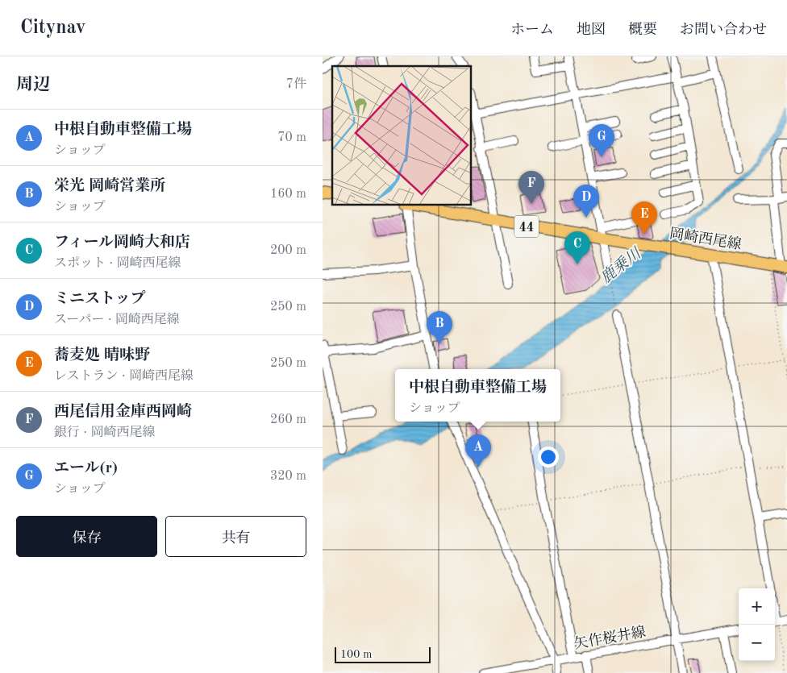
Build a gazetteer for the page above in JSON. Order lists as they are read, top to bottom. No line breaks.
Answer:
{"streets":{"main road":["44","岡崎西尾線"],"street":["矢作桜井線"]},"water":["鹿乗川"],"scale_bar":"100 m","page":{"header":"Citynav","nav":["ホーム","地図","概要","お問い合わせ"],"heading":["周辺","7件"],"list":[{"mark":"A","name":"中根自動車整備工場","note":"ショップ","value":"70 m"},{"mark":"B","name":"栄光 岡崎営業所","note":"ショップ","value":"160 m"},{"mark":"C","name":"フィール岡崎大和店","note":"スポット · 岡崎西尾線","value":"200 m"},{"mark":"D","name":"ミニストップ","note":"スーパー · 岡崎西尾線","value":"250 m"},{"mark":"E","name":"蕎麦処 晴味野","note":"レストラン · 岡崎西尾線","value":"250 m"},{"mark":"F","name":"西尾信用金庫西岡崎","note":"銀行 · 岡崎西尾線","value":"260 m"},{"mark":"G","name":"エール(r)","note":"ショップ","value":"320 m"}],"pins":["G","F","D","E","C","B","A"],"popup":["中根自動車整備工場","ショップ"],"buttons":["保存","共有"],"map_buttons":["+","−"],"scale":"100 m"}}
